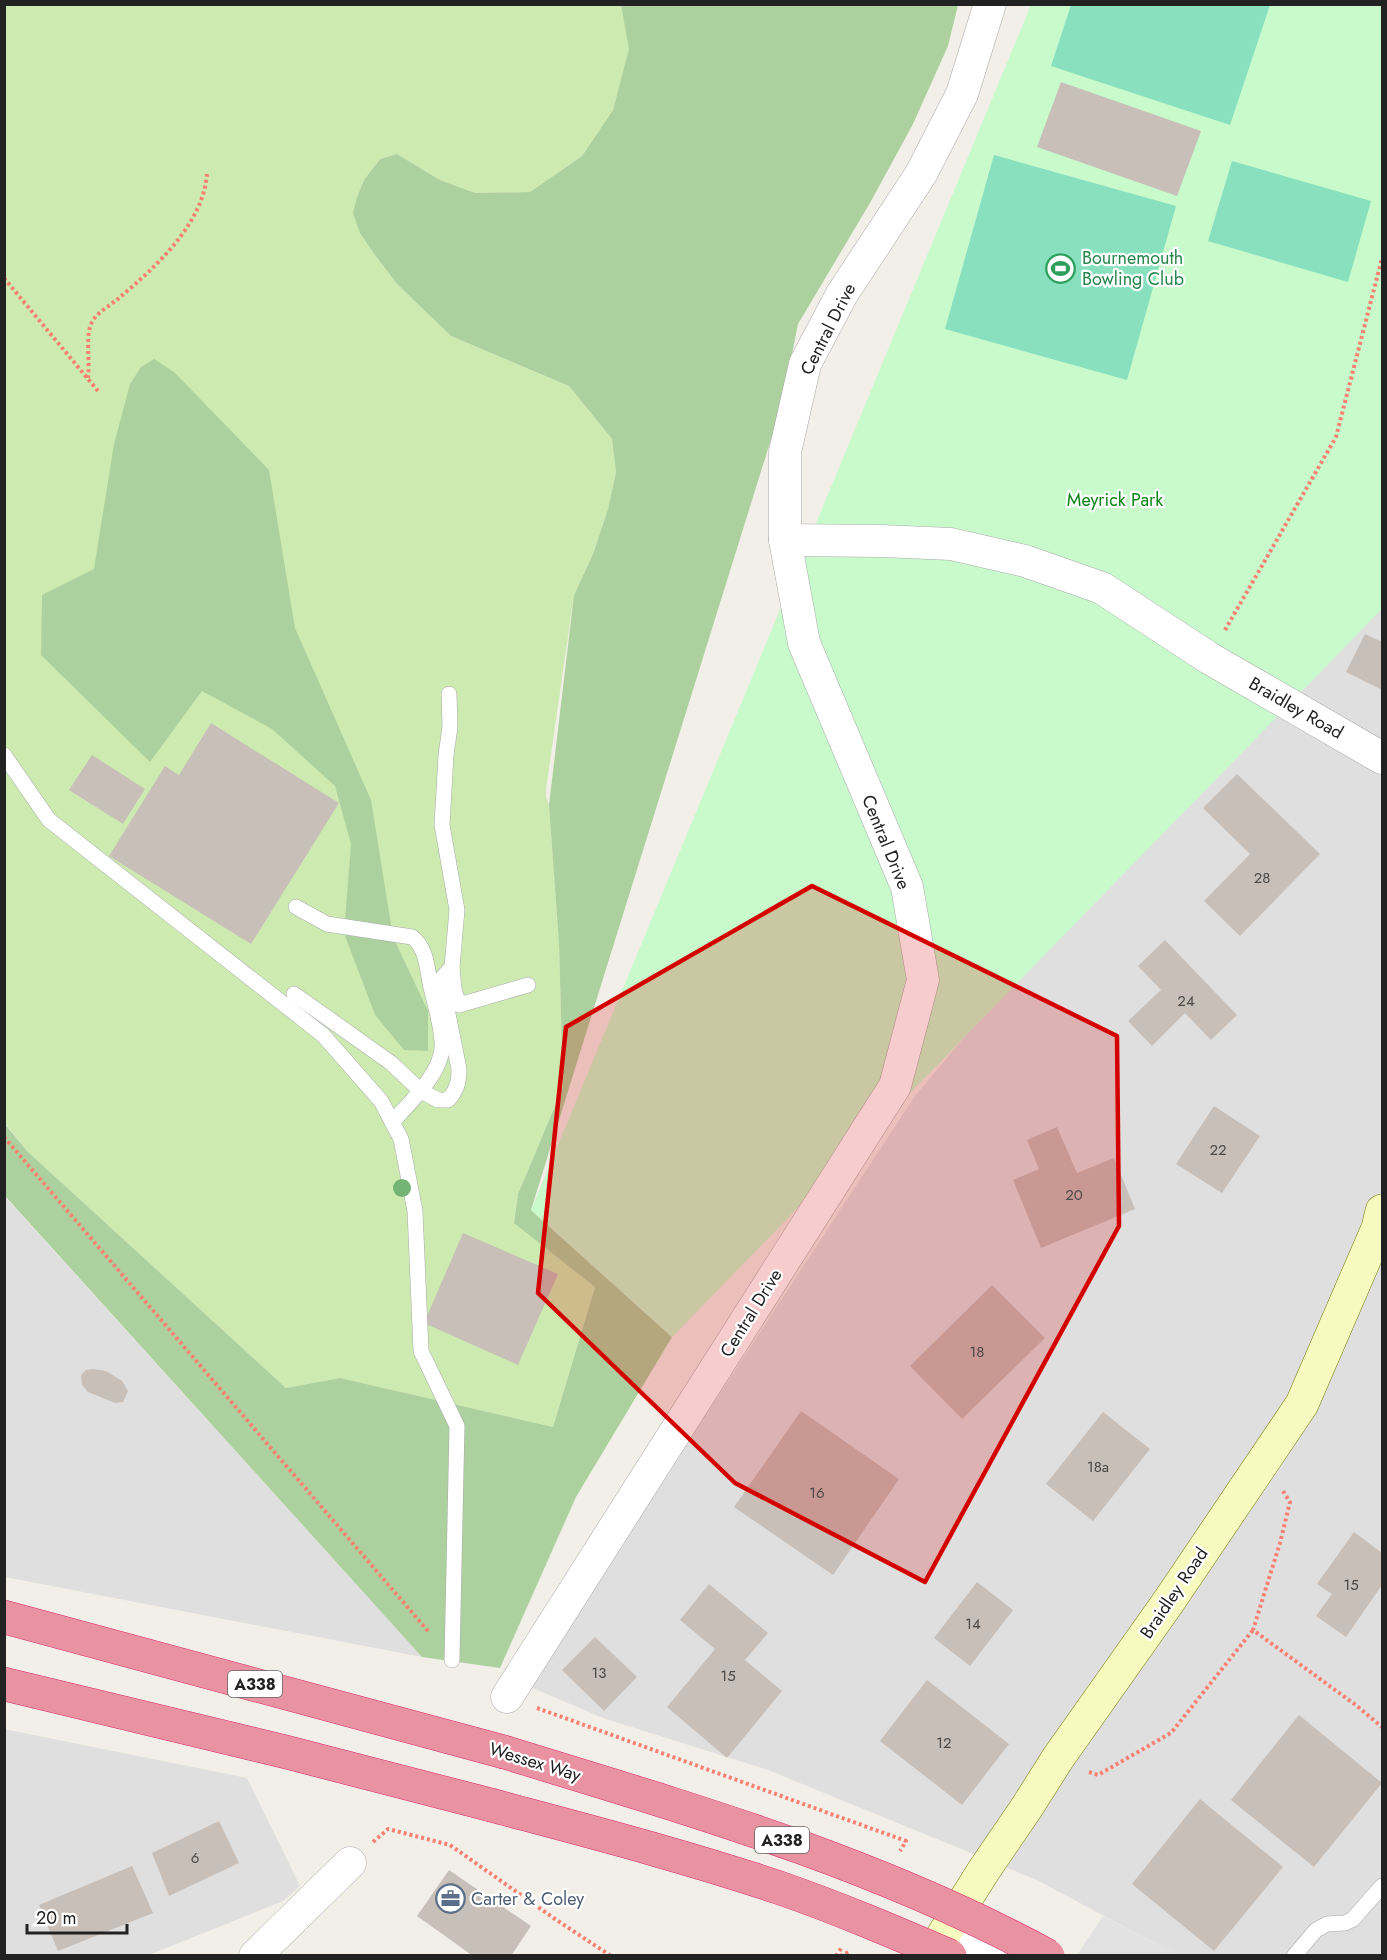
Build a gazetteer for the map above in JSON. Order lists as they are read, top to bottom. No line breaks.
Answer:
{"streets":{"highway":["A338","Wessex Way"],"street":["Central Drive","Braidley Road"]},"crossings":[["Central Drive","Braidley Road"],["Braidley Road","A338"]],"parks":["Meyrick Park"],"places":{"sports":["Bournemouth Bowling Club"],"office":["Carter & Coley"]},"house_numbers":["28","24","22","20","18","18a","16","15","14","13","15","12","6"],"scale_bar":"20 m"}
